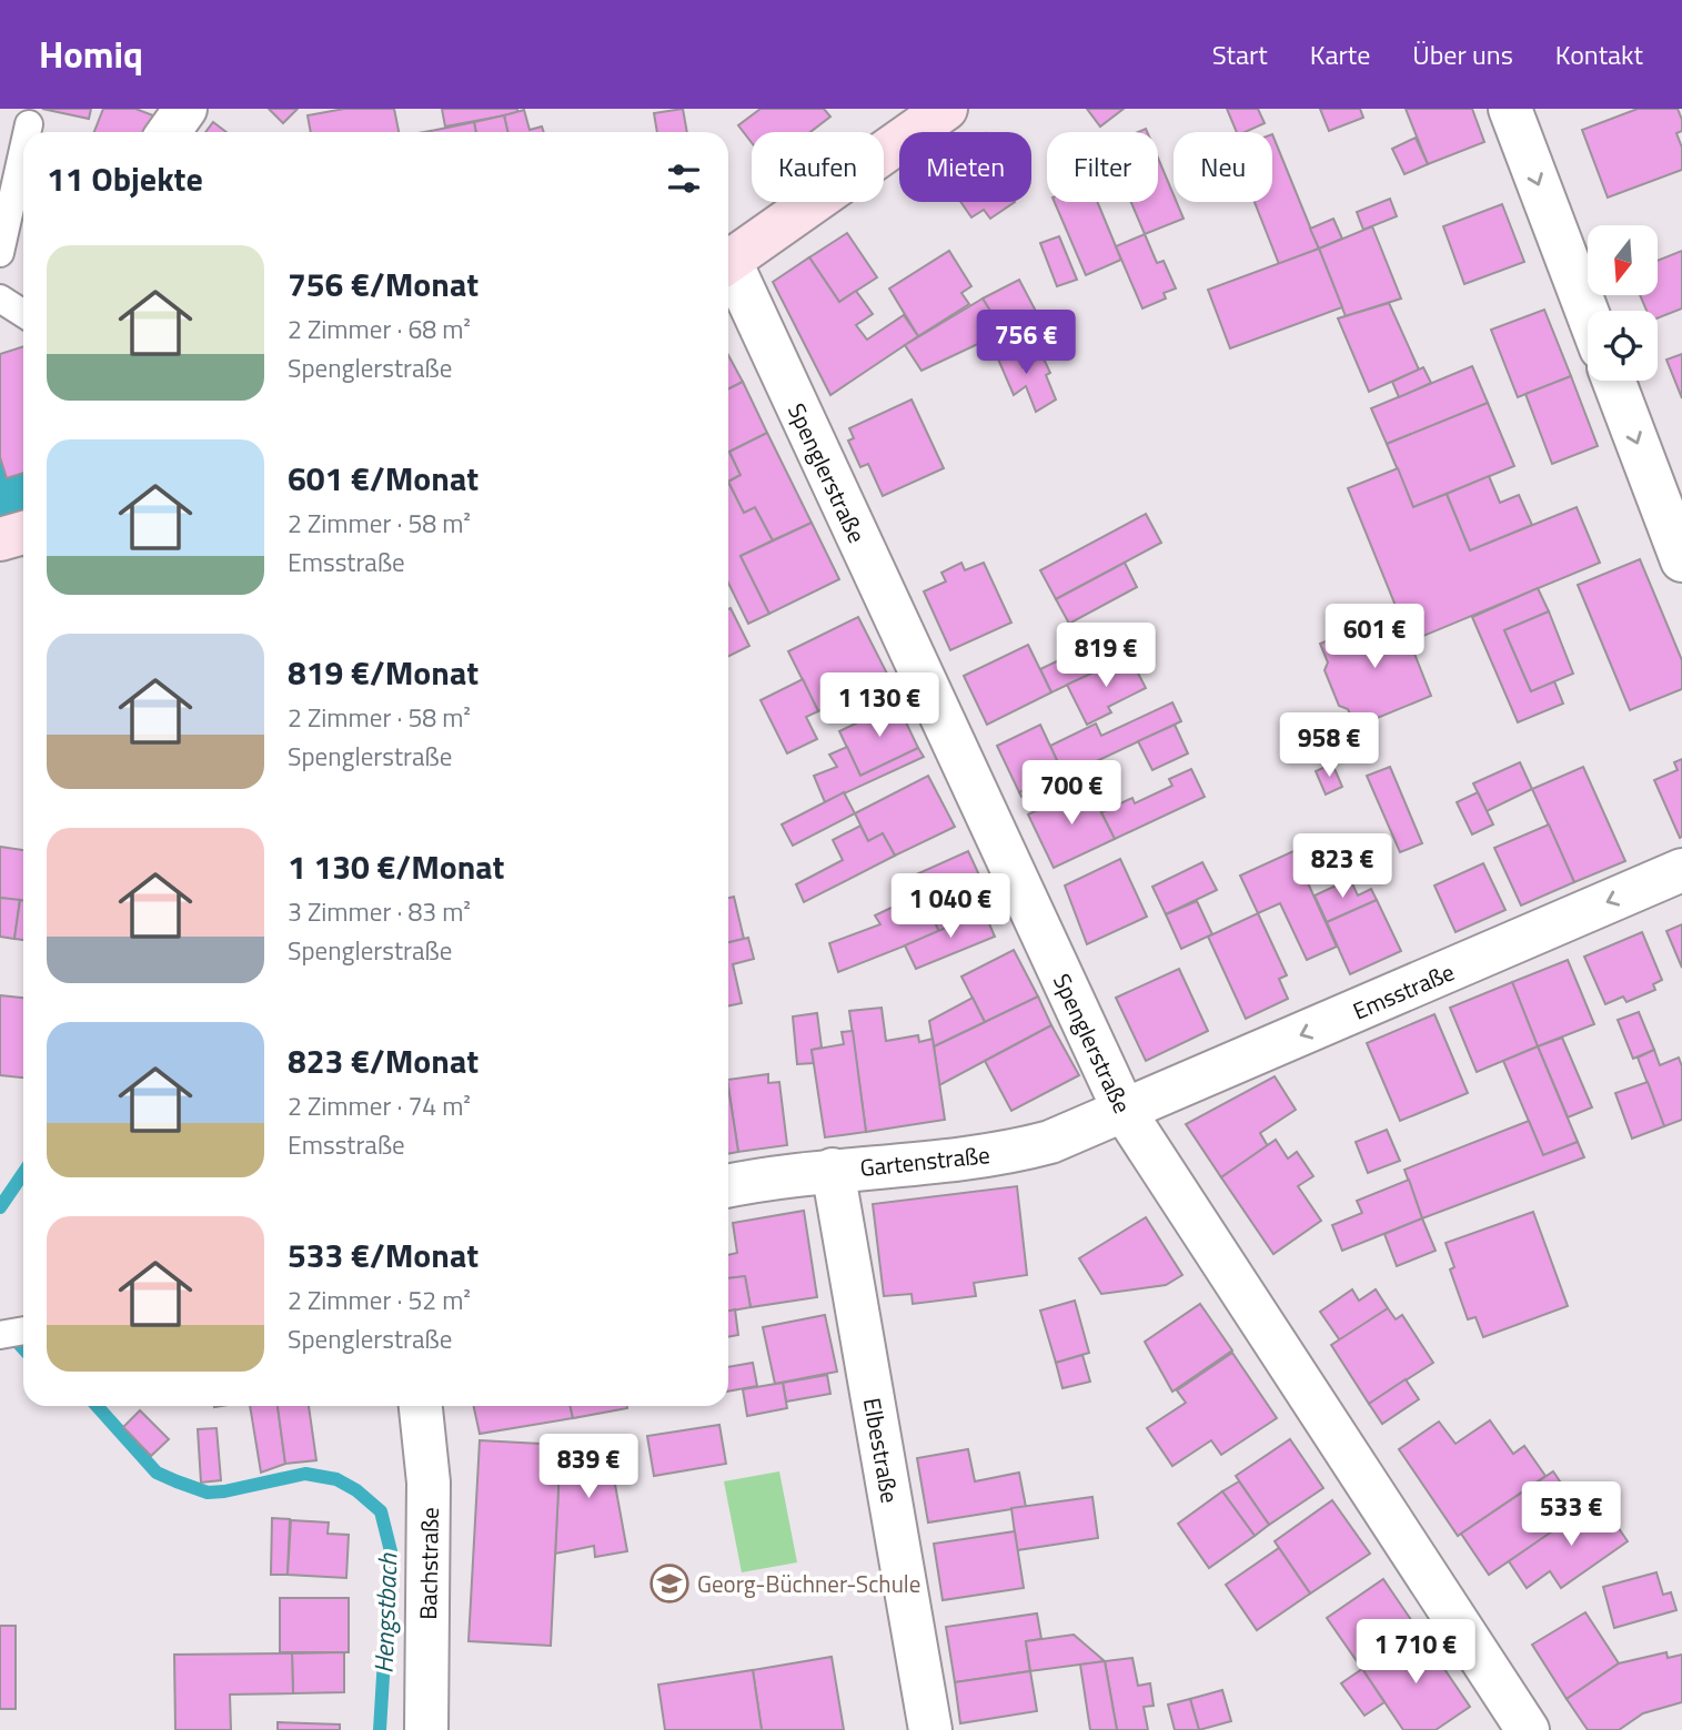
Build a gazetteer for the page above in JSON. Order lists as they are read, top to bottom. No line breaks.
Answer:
{"streets":{"street":["Spenglerstraße","Emsstraße","Gartenstraße","Elbestraße","Bachstraße"]},"crossings":[["Spenglerstraße","Emsstraße"],["Spenglerstraße","Gartenstraße"],["Emsstraße","Gartenstraße"],["Gartenstraße","Elbestraße"]],"one_way":["Emsstraße"],"water":["Hengstbach"],"places":{"school or university":["Georg-Büchner-Schule"]},"north":"bottom","page":{"header":"Homiq","nav":["Start","Karte","Über uns","Kontakt"],"chip":["Kaufen","Mieten","Filter","Neu"],"heading":"11 Objekte","list":[{"name":"756 €/Monat","note":"2 Zimmer · 68 m² · Spenglerstraße"},{"name":"601 €/Monat","note":"2 Zimmer · 58 m² · Emsstraße"},{"name":"819 €/Monat","note":"2 Zimmer · 58 m² · Spenglerstraße"},{"name":"1 130 €/Monat","note":"3 Zimmer · 83 m² · Spenglerstraße"},{"name":"823 €/Monat","note":"2 Zimmer · 74 m² · Emsstraße"},{"name":"533 €/Monat","note":"2 Zimmer · 52 m² · Spenglerstraße"}],"price":["756 €","601 €","819 €","1 130 €","958 €","700 €","823 €","1 040 €","839 €","533 €","1 710 €"]}}
